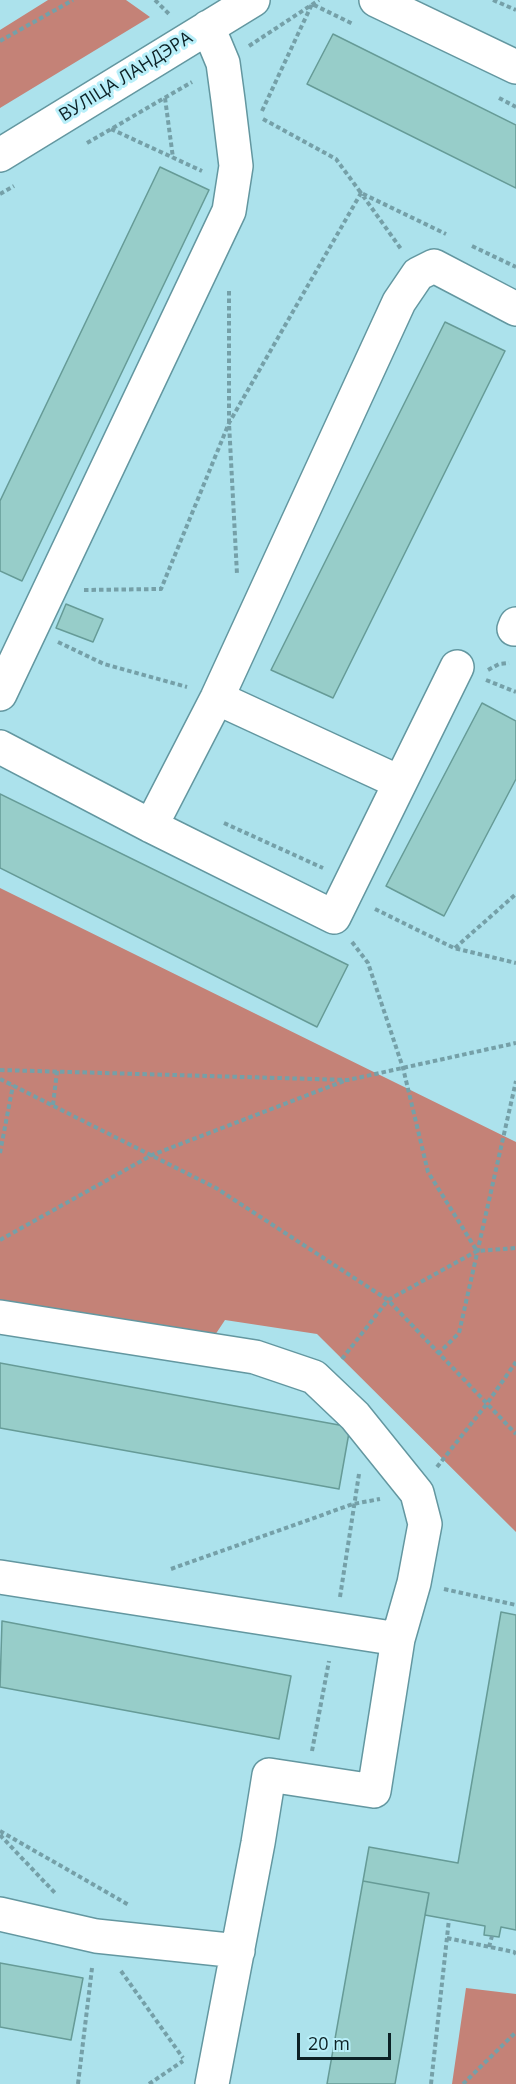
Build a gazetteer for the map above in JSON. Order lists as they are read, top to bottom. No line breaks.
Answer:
{"streets":{"street":["ВУЛІЦА ЛАНДЭРА"]},"scale_bar":"20 m"}
